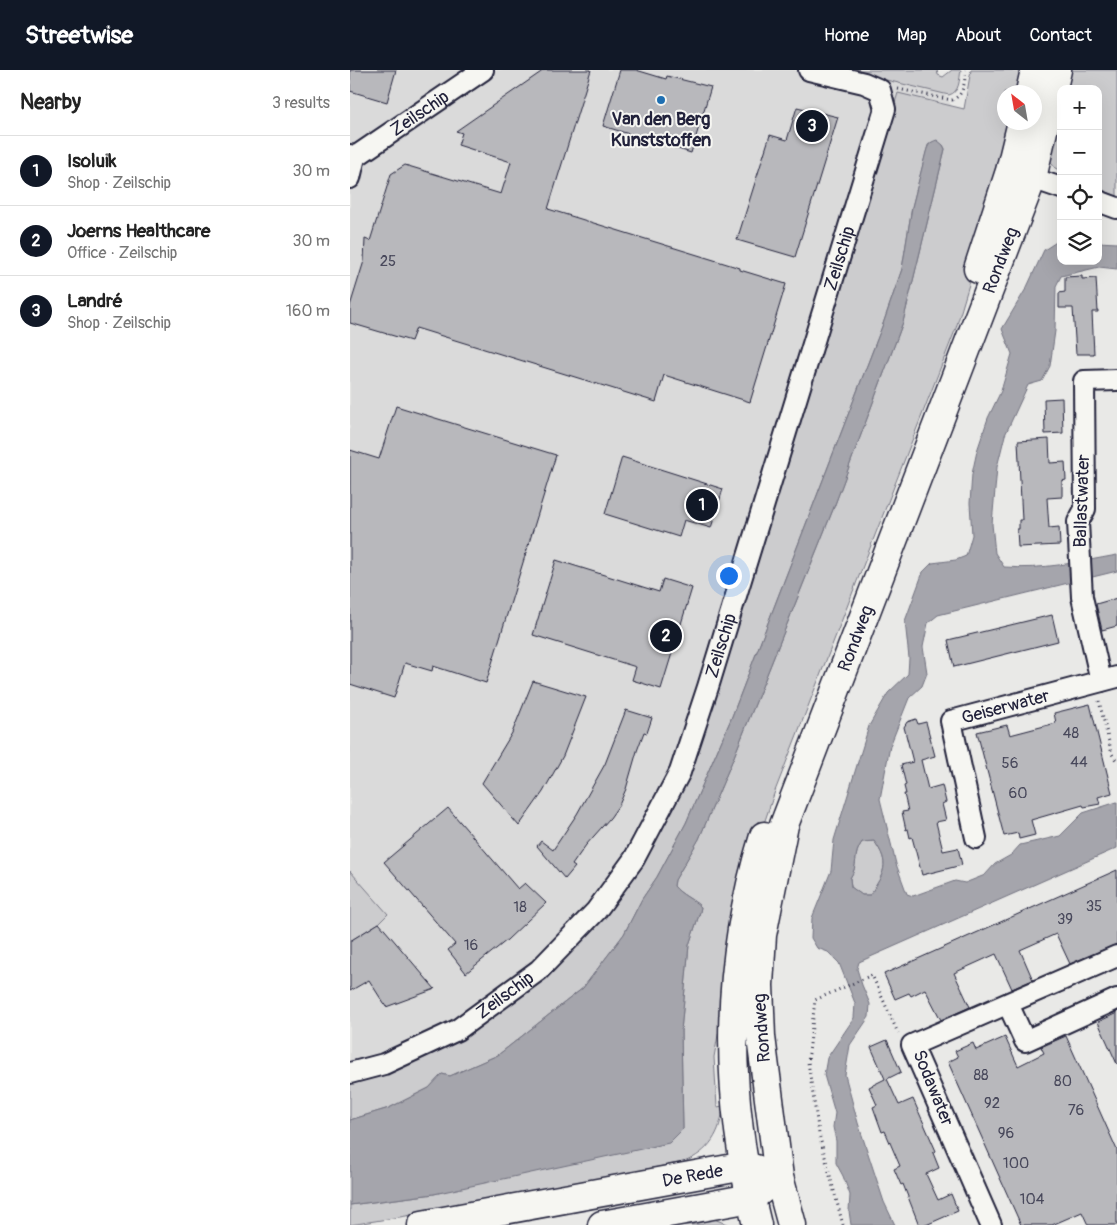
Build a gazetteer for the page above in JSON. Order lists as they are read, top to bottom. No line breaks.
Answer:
{"streets":{"main road":["Rondweg","De Rede"],"street":["Zeilschip","Ballastwater","Geiserwater","Sodawater"]},"crossings":[["Rondweg","De Rede"],["Ballastwater","Geiserwater"]],"places":["Van den Berg Kunststoffen"],"house_numbers":["25","48","44","56","60","35","18","39","16","88","80","92","76","96","100","104"],"north":"top left","page":{"header":"Streetwise","nav":["Home","Map","About","Contact"],"heading":["Nearby","3 results"],"map_buttons":["+","−"],"pins":["3","1","2"],"list":[{"mark":"1","name":"Isoluik","note":"Shop · Zeilschip","value":"30 m"},{"mark":"2","name":"Joerns Healthcare","note":"Office · Zeilschip","value":"30 m"},{"mark":"3","name":"Landré","note":"Shop · Zeilschip","value":"160 m"}]}}
